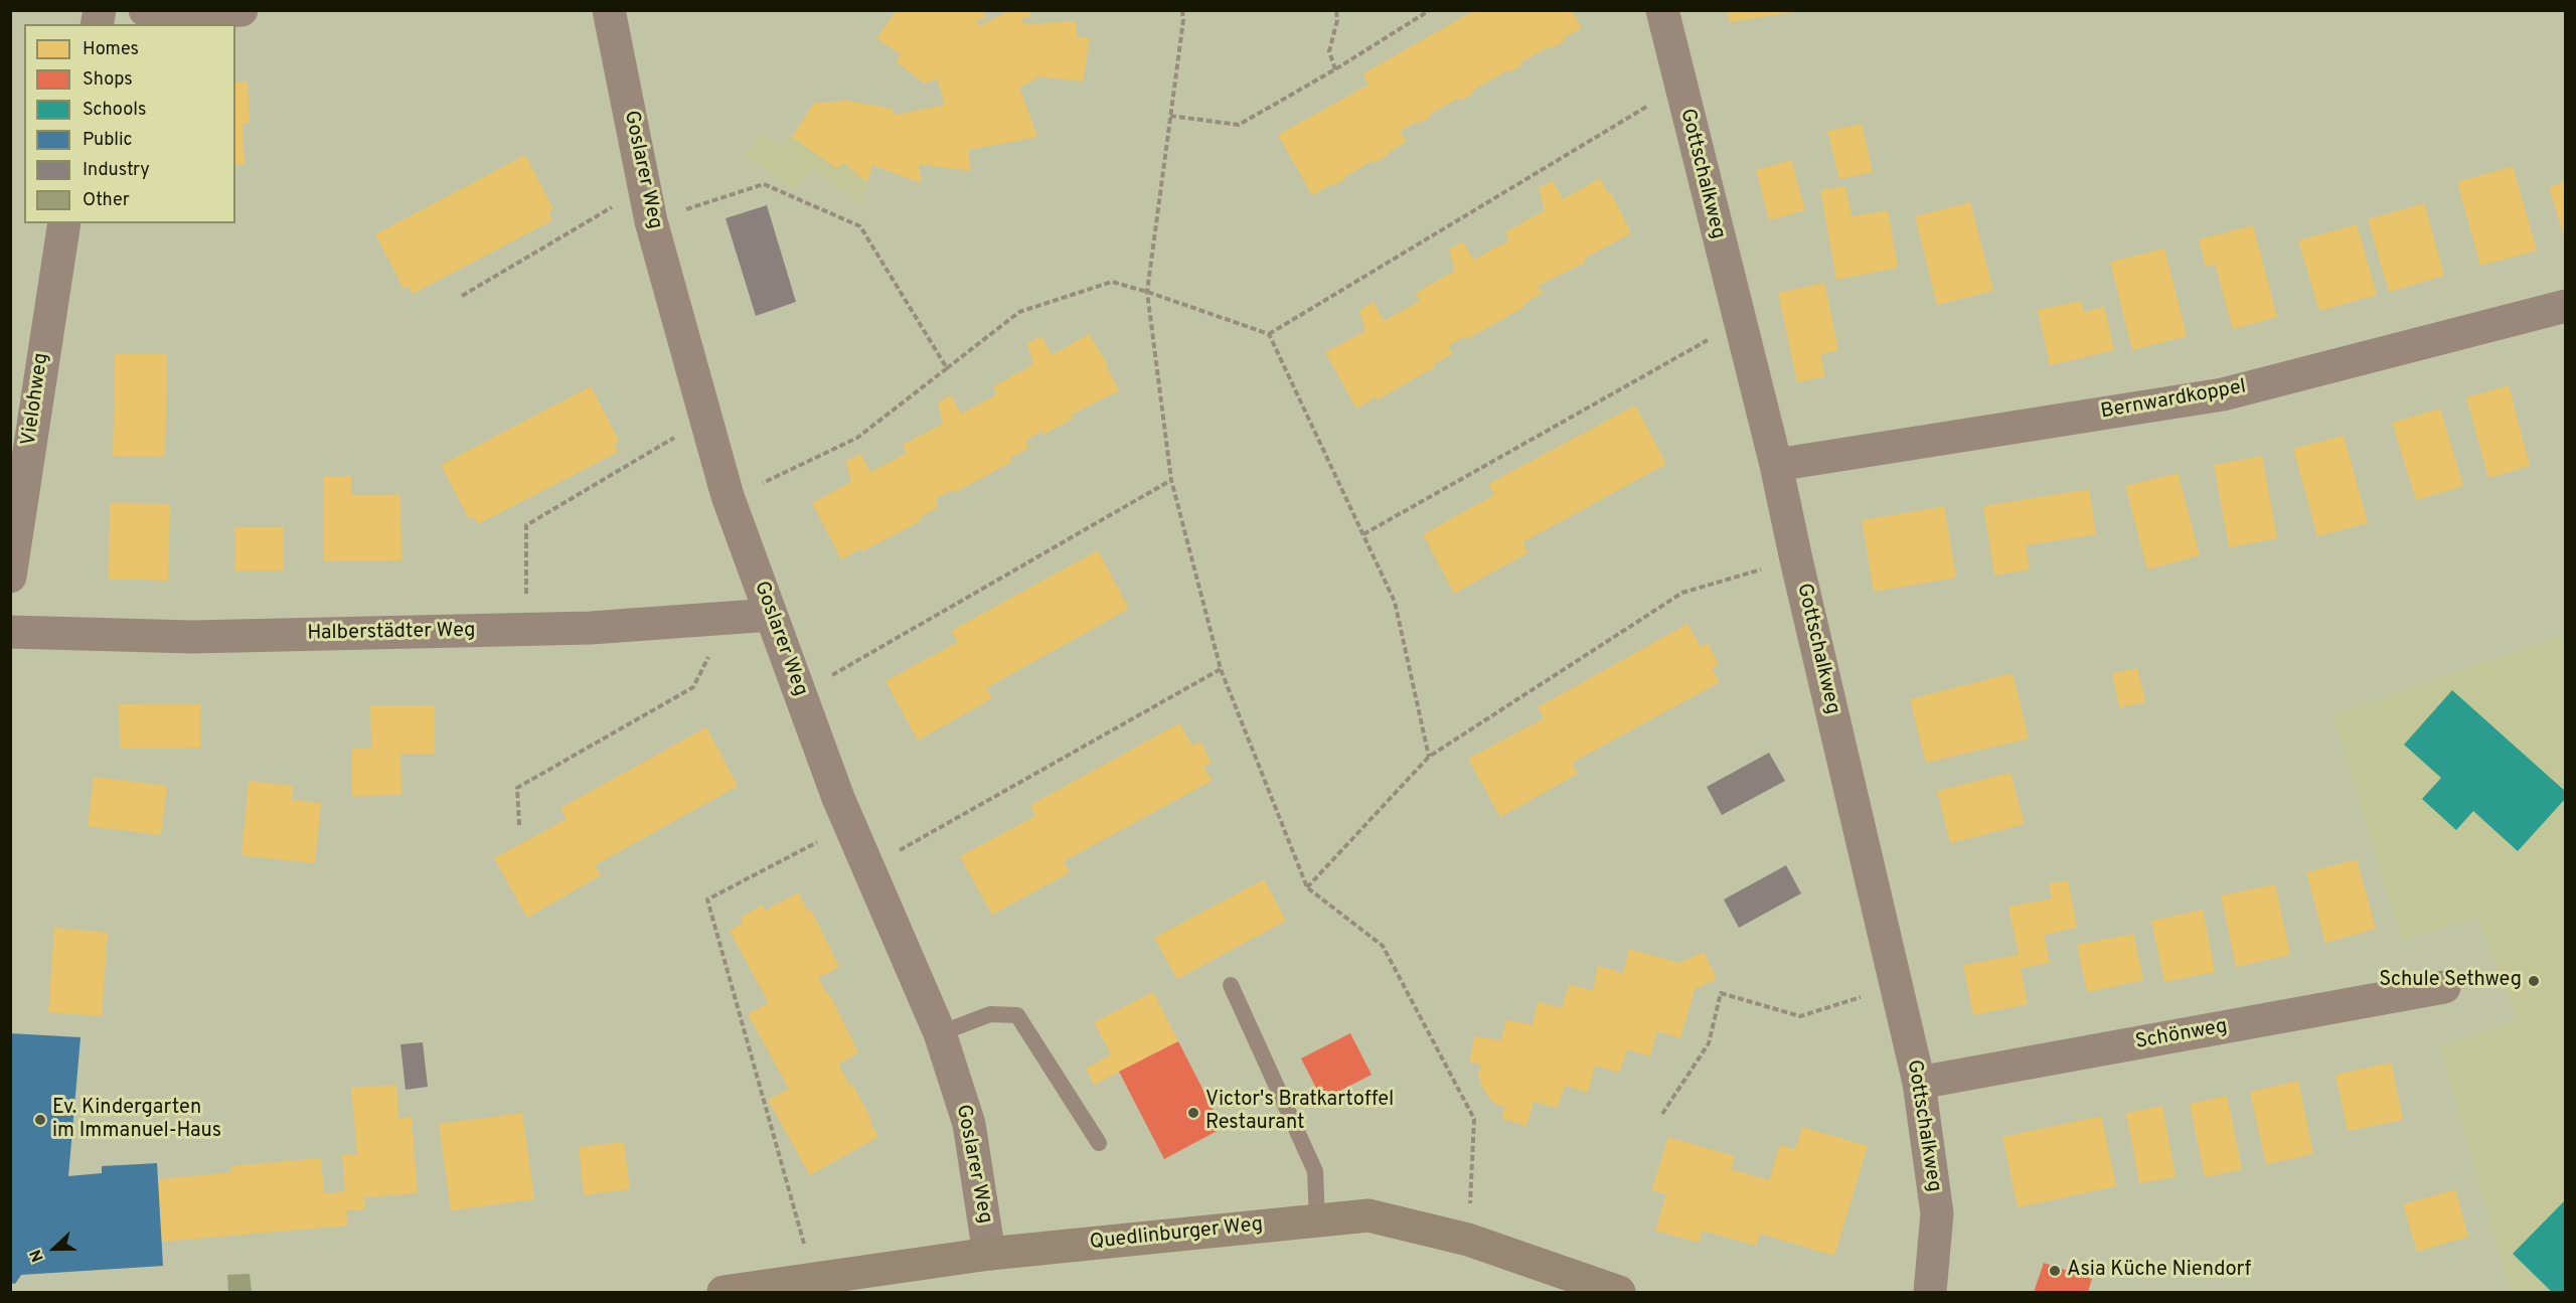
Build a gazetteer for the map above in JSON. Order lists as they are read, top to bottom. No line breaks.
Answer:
{"streets":{"street":["Goslarer Weg","Gottschalkweg","Vielohweg","Bernwardkoppel","Halberstädter Weg","Schönweg","Quedlinburger Weg"]},"crossings":[["Goslarer Weg","Halberstädter Weg"],["Goslarer Weg","Quedlinburger Weg"],["Gottschalkweg","Bernwardkoppel"],["Gottschalkweg","Schönweg"]],"places":["Schule Sethweg","Victor's Bratkartoffel Restaurant","Ev. Kindergarten im Immanuel-Haus","Asia Küche Niendorf"],"legend":["Homes","Shops","Schools","Public","Industry","Other"],"north":"left"}
